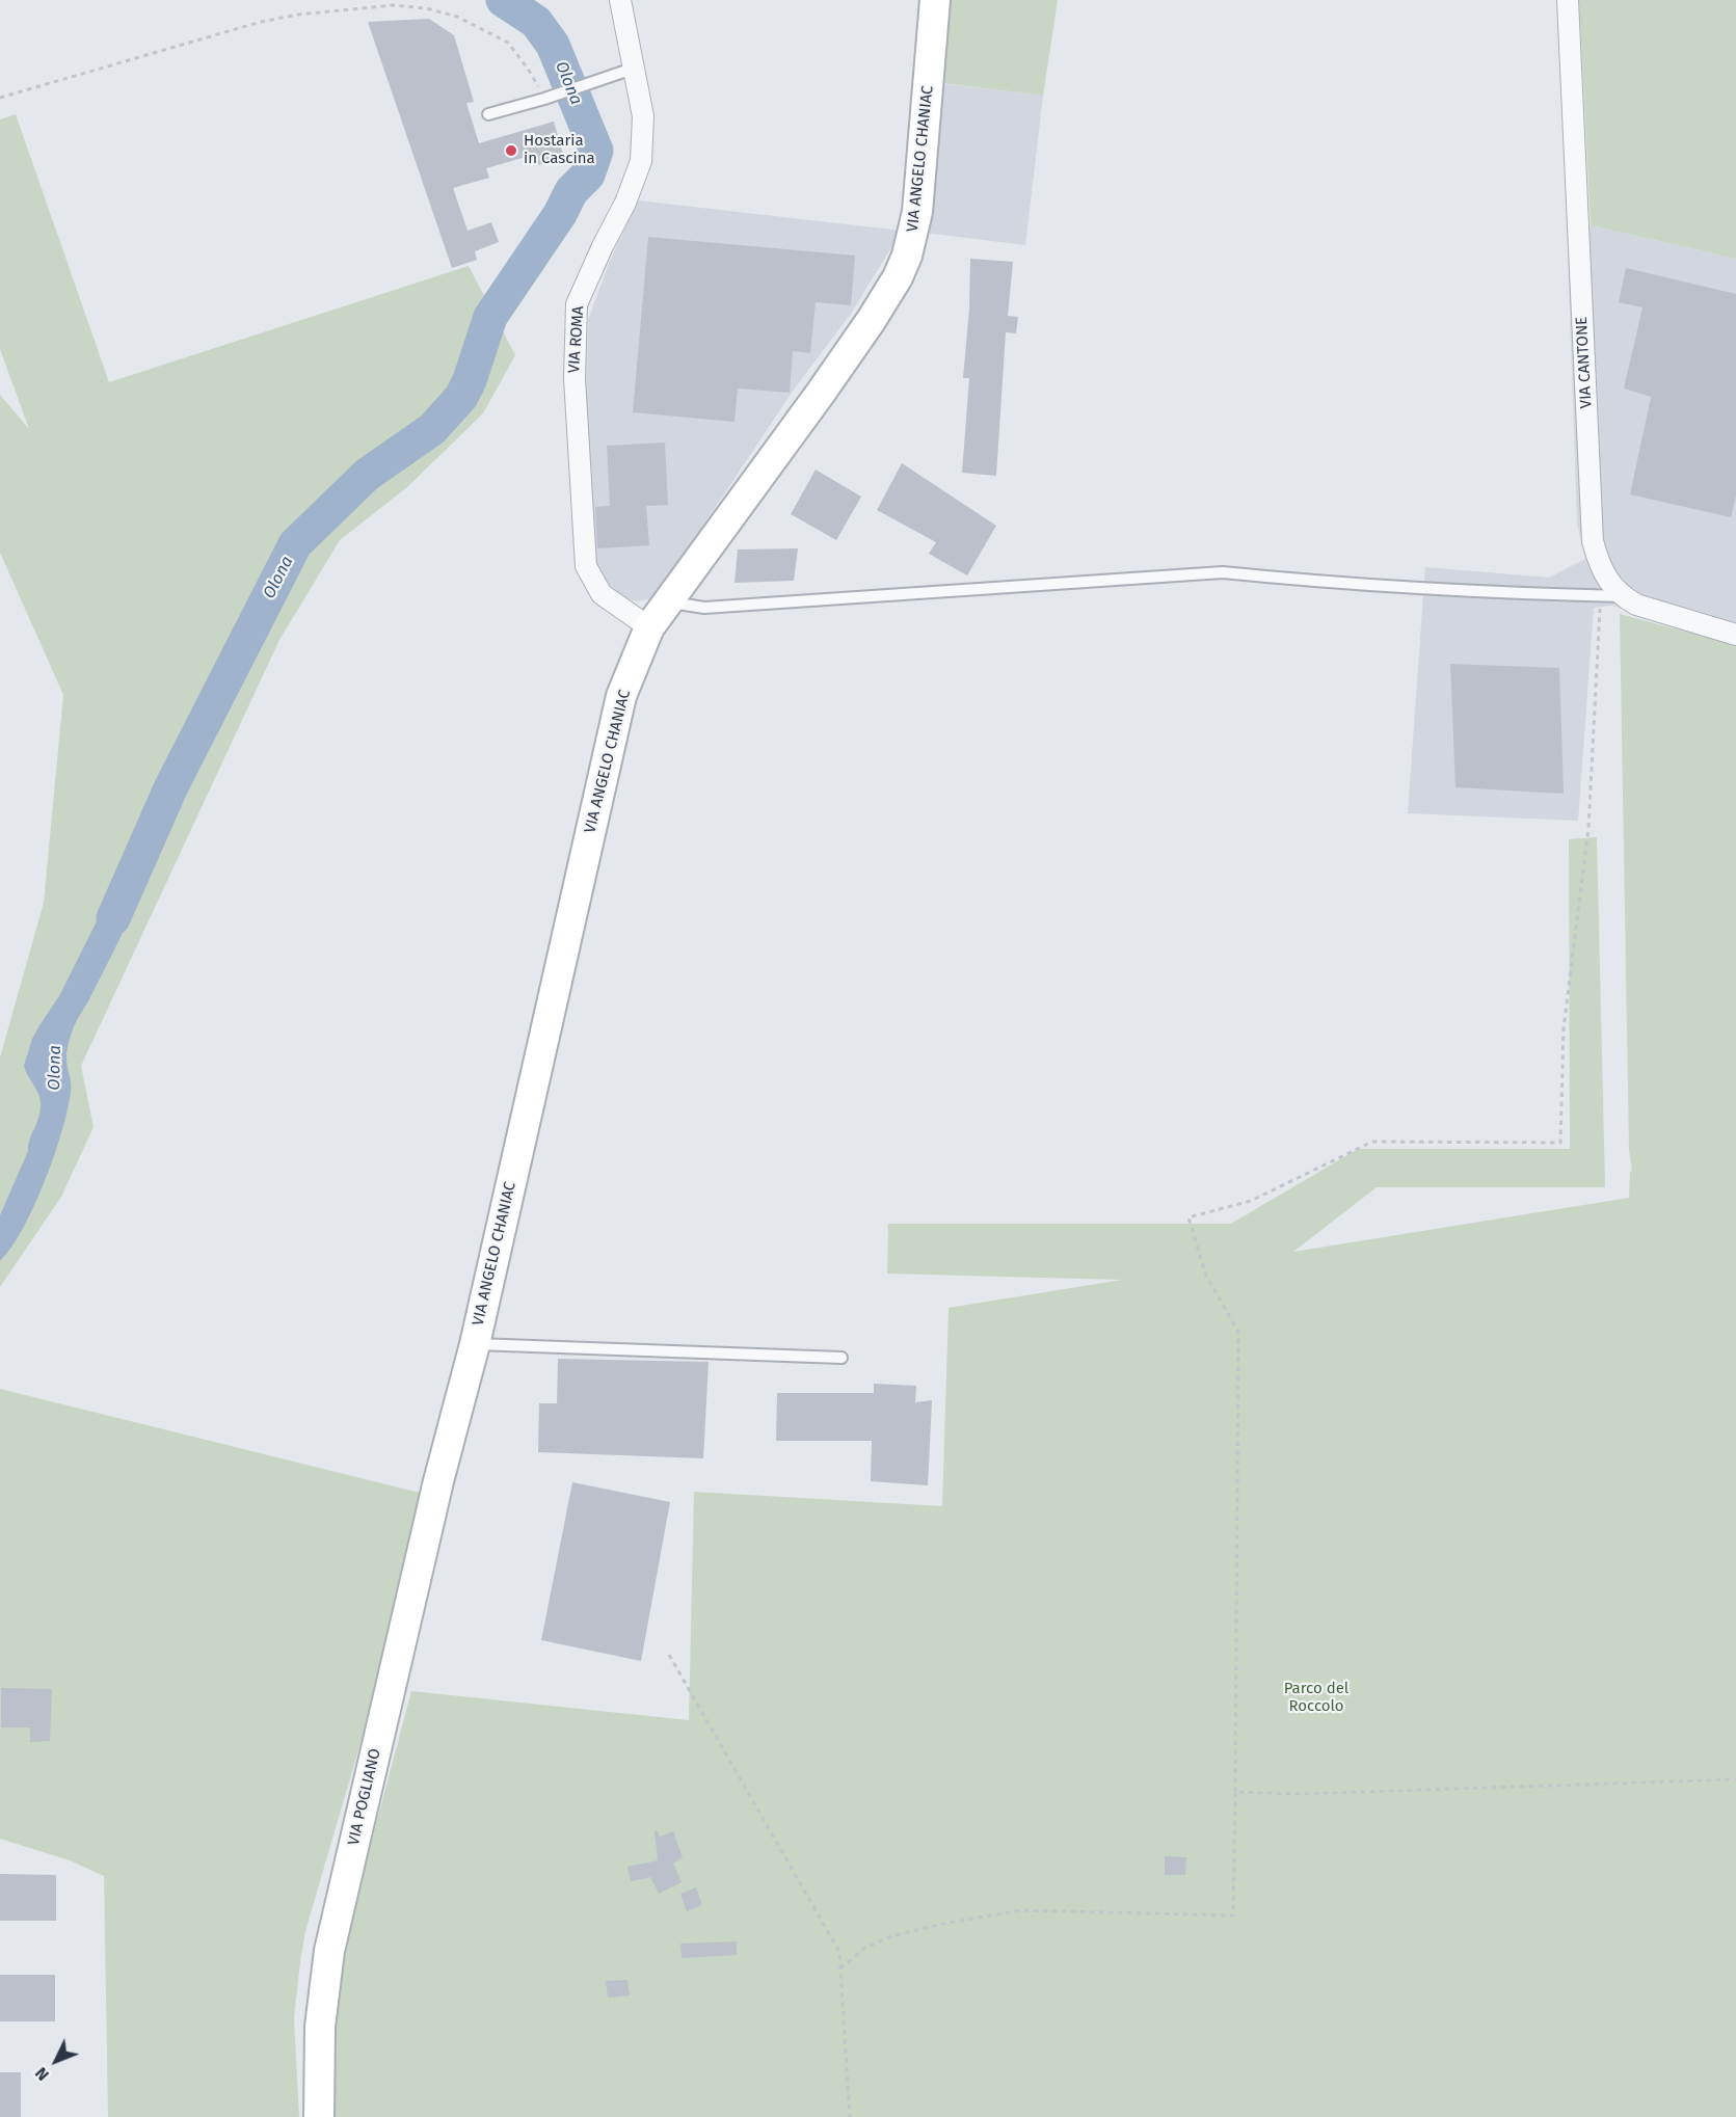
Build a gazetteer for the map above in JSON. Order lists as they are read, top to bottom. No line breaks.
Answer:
{"streets":{"street":["VIA ANGELO CHANIAC","VIA ROMA","VIA CANTONE","VIA POGLIANO"]},"crossings":[["VIA ANGELO CHANIAC","VIA ROMA"],["VIA ANGELO CHANIAC","VIA POGLIANO"]],"water":["Olona"],"parks":["Parco del Roccolo"],"places":["Hostaria in Cascina"],"north":"bottom left"}
